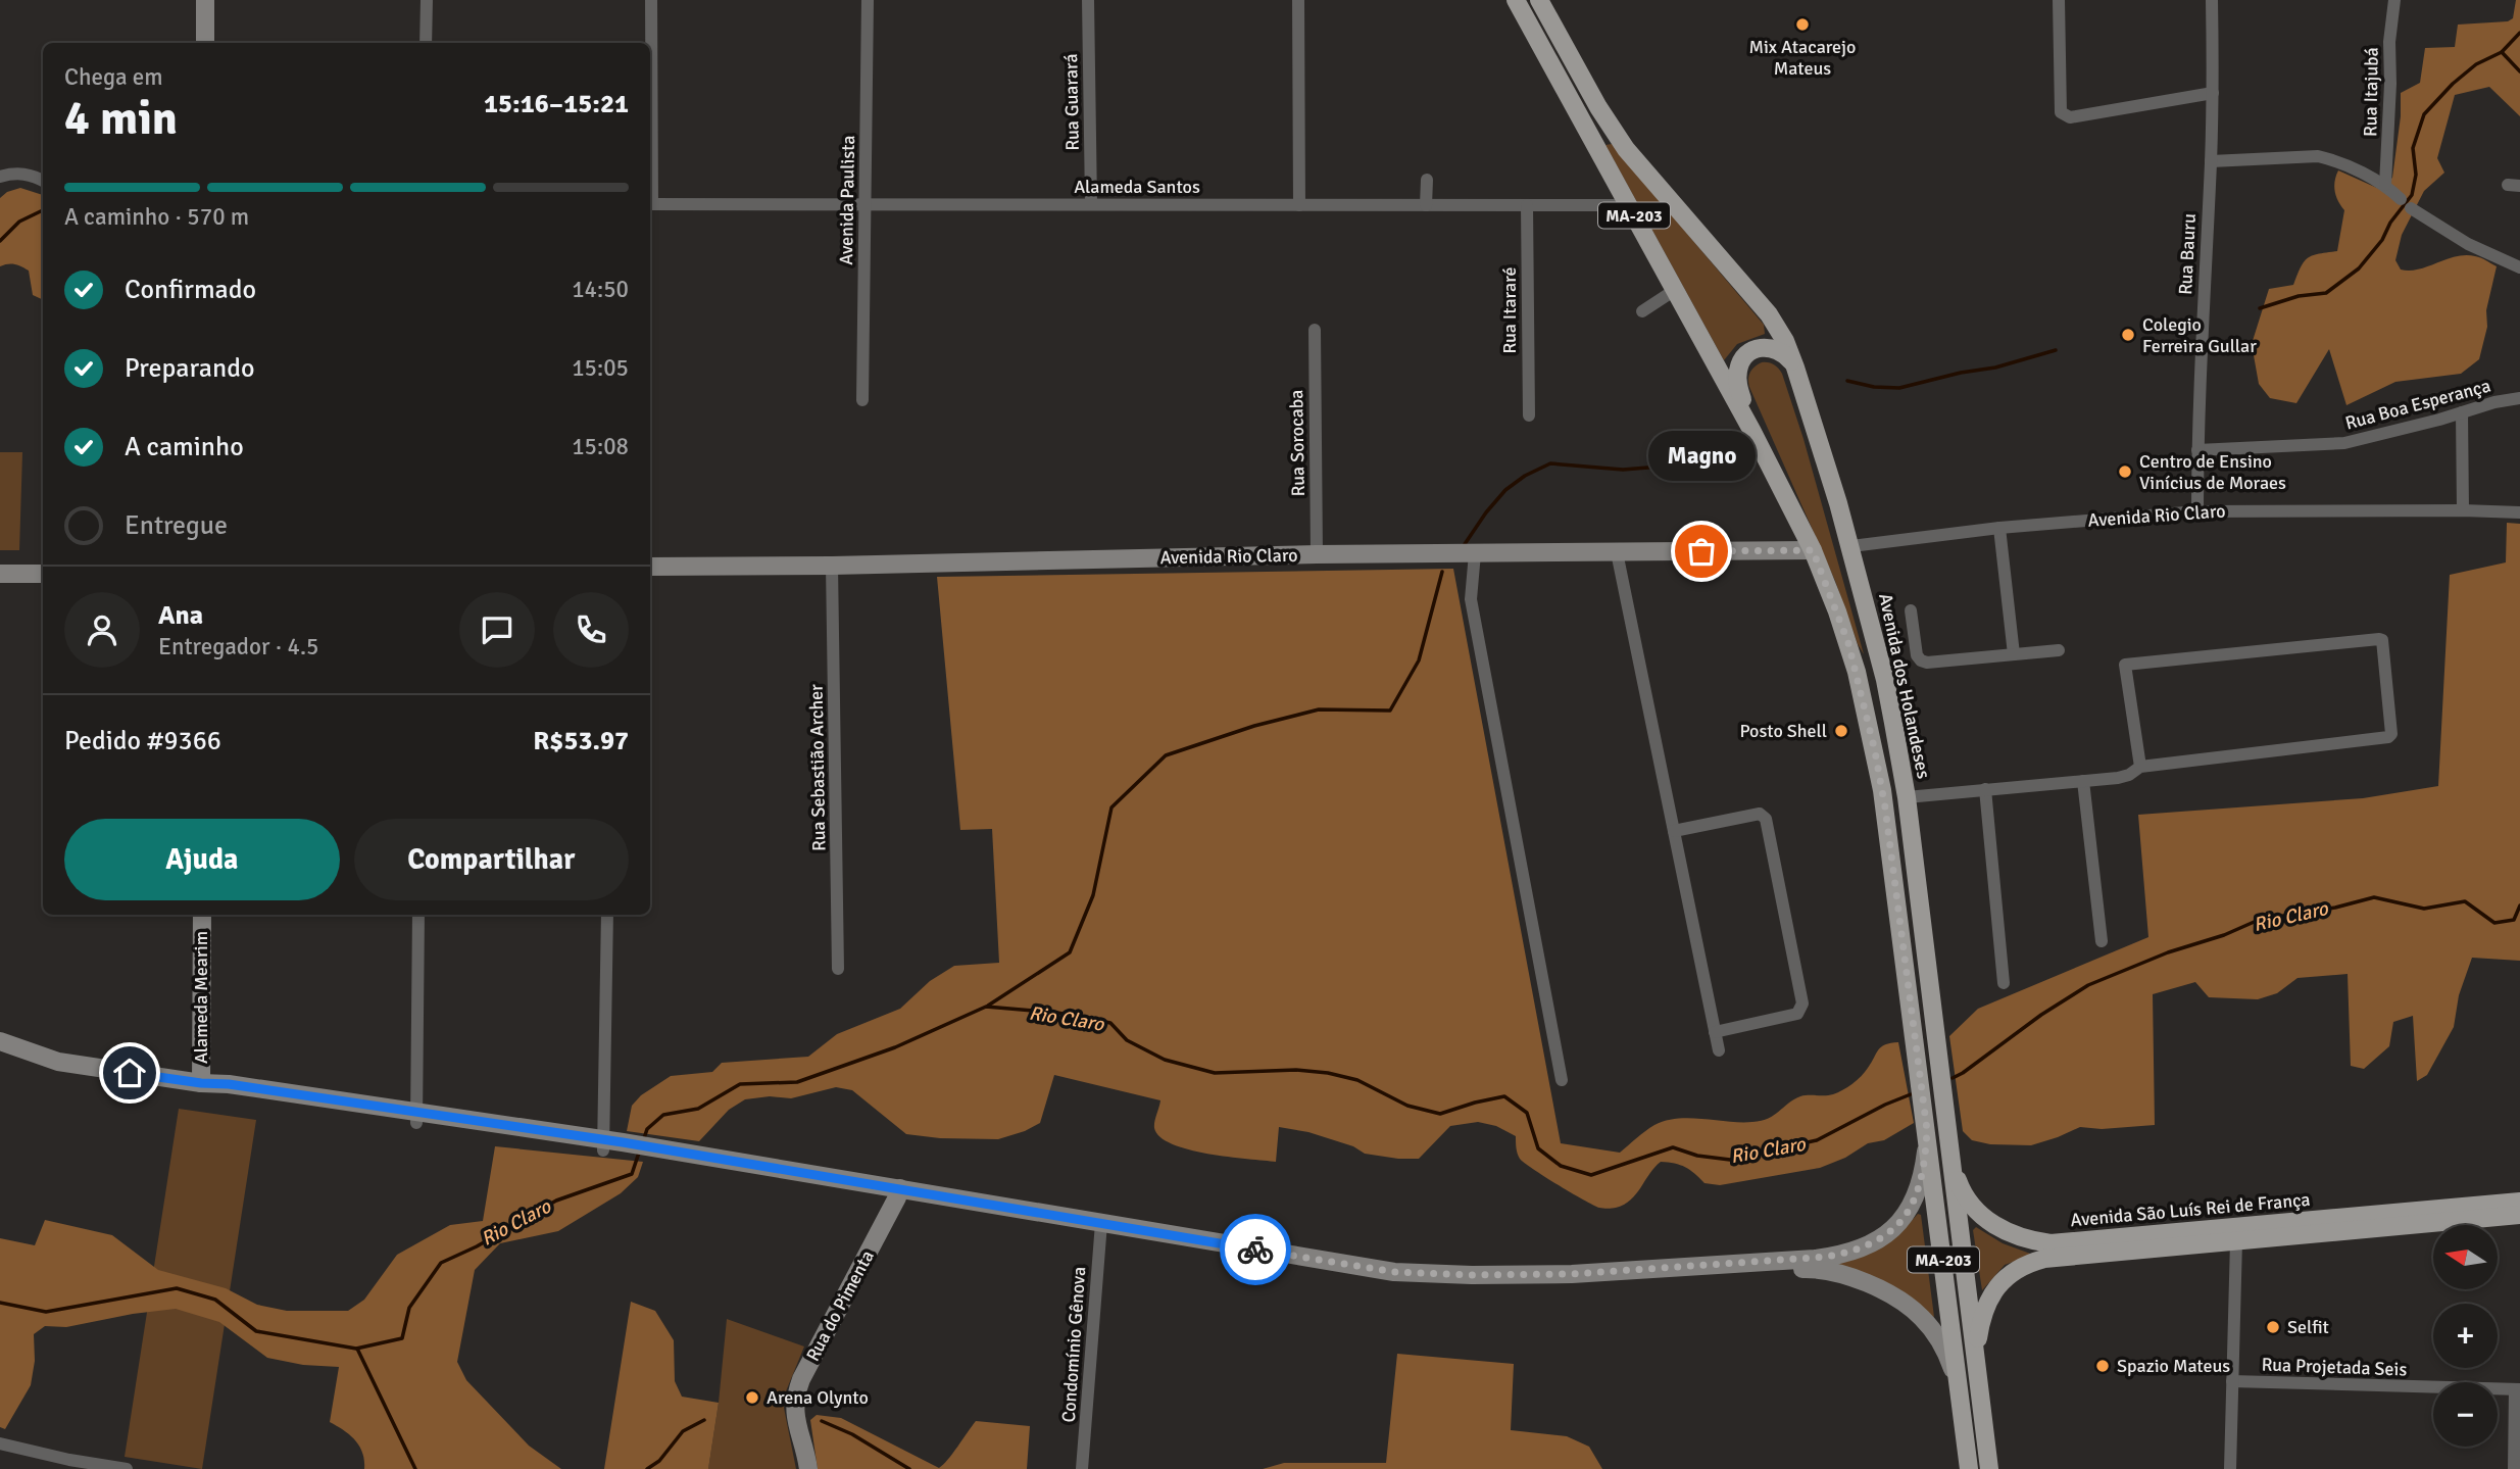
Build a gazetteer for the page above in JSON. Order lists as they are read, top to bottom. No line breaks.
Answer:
{"streets":{"main road":["MA-203","Avenida Rio Claro","Avenida dos Holandeses","Alameda Mearim","Avenida São Luís Rei de França","Rua do Pimenta"],"street":["Rua Itajubá","Rua Guarará","Alameda Santos","Avenida Paulista","Rua Bauru","Rua Itararé","Rua Boa Esperança","Rua Sorocaba","Rua Sebastião Archer","Condomínio Gênova","Rua Projetada Seis"]},"crossings":[["Rua Guarará","Alameda Santos"],["Alameda Santos","Avenida Paulista"],["Alameda Santos","MA-203"],["Alameda Santos","Rua Itararé"],["MA-203","Avenida Rio Claro"],["Rua Bauru","Rua Boa Esperança"],["Rua Bauru","Avenida Rio Claro"],["Rua Sorocaba","Avenida Rio Claro"],["Avenida Rio Claro","Avenida dos Holandeses"],["Avenida Rio Claro","Rua Sebastião Archer"],["Avenida dos Holandeses","Avenida São Luís Rei de França"]],"water":["Rio Claro"],"places":["Mix Atacarejo Mateus","Colegio Ferreira Gullar","Centro de Ensino Vinícius de Moraes","Magno","Posto Shell","Selfit","Spazio Mateus","Arena Olynto"],"north":"left","page":{"heading":["4 min","Chega em","15:16–15:21"],"panel":["Ana","Entregador · 4.5","Pedido #9366","R$53.97"],"bar":"A caminho · 570 m","list":[["Confirmado","14:50"],["Preparando","15:05"],["A caminho","15:08"],"Entregue"],"bubble":"Magno","buttons":["Ajuda","Compartilhar"],"map_buttons":["+","−"]}}
